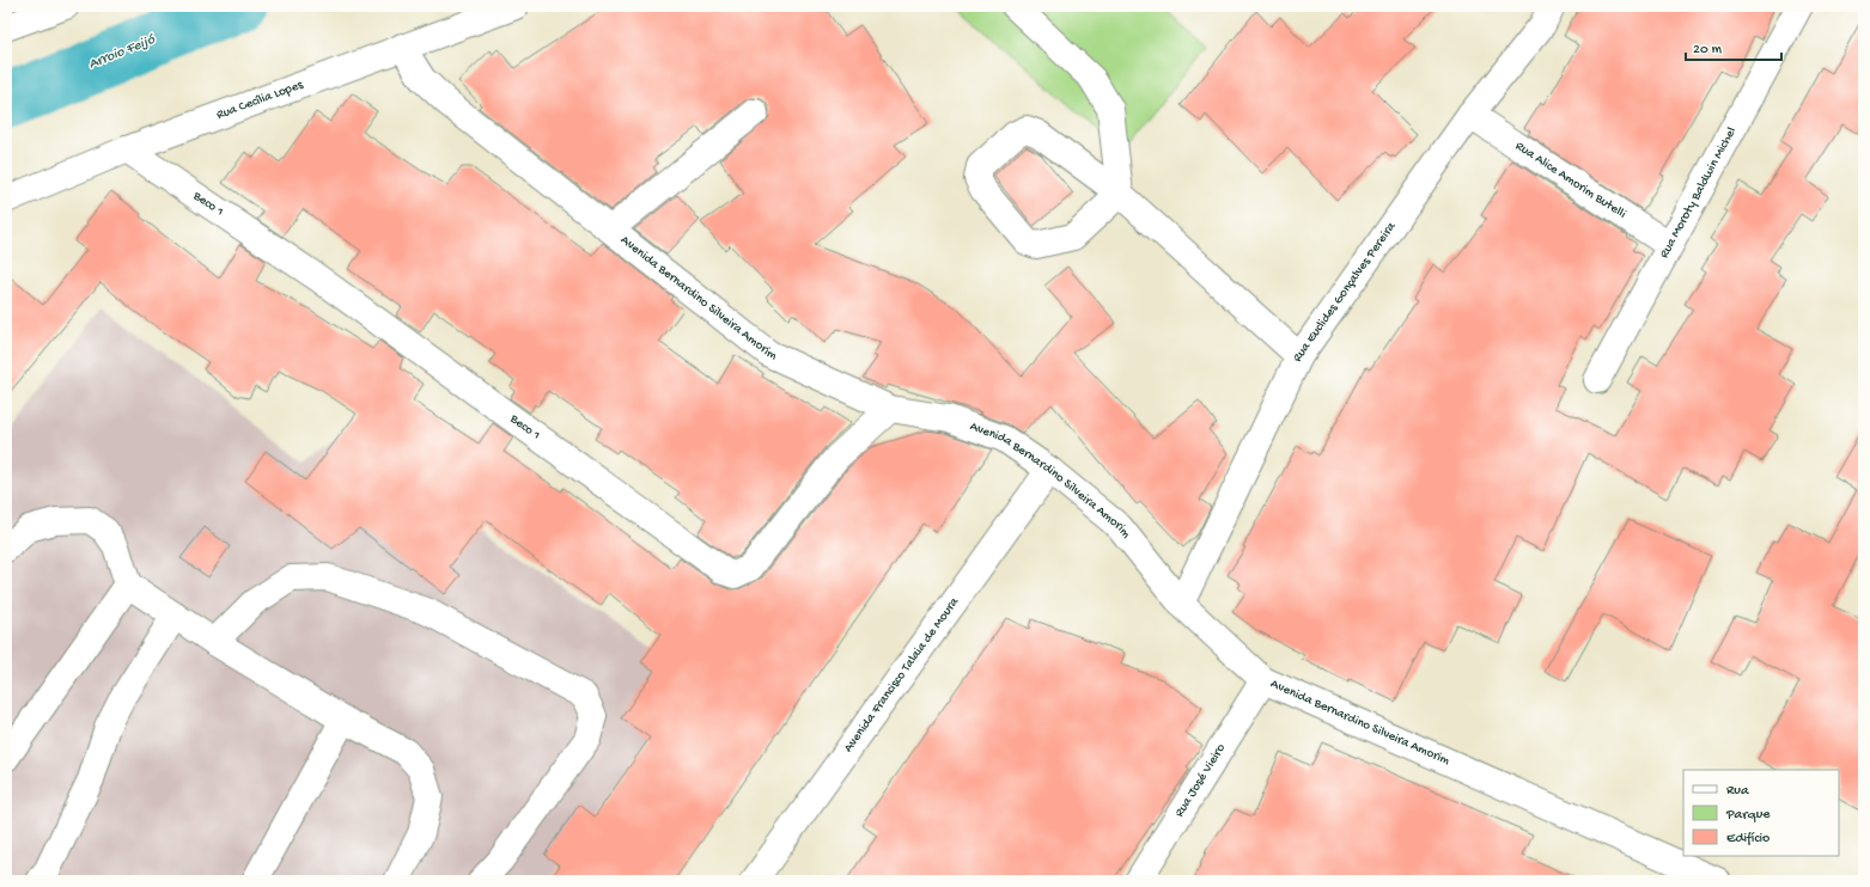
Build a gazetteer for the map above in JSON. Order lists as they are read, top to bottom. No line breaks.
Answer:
{"streets":{"street":["Rua Cecília Lopes","Rua Alice Amorim Butelli","Rua Moroty Baldwin Michel","Beco 1","Rua Euclides Gonçalves Pereira","Avenida Bernardino Silveira Amorim","Avenida Francisco Talaia de Moura","Rua José Vieiro"]},"crossings":[["Rua Cecília Lopes","Beco 1"],["Rua Cecília Lopes","Avenida Bernardino Silveira Amorim"],["Rua Alice Amorim Butelli","Rua Moroty Baldwin Michel"],["Rua Alice Amorim Butelli","Rua Euclides Gonçalves Pereira"],["Beco 1","Avenida Bernardino Silveira Amorim"],["Rua Euclides Gonçalves Pereira","Avenida Bernardino Silveira Amorim"],["Avenida Bernardino Silveira Amorim","Avenida Francisco Talaia de Moura"],["Avenida Bernardino Silveira Amorim","Rua José Vieiro"]],"water":["Arroio Feijó"],"legend":["Rua","Parque","Edifício"],"scale_bar":"20 m"}
